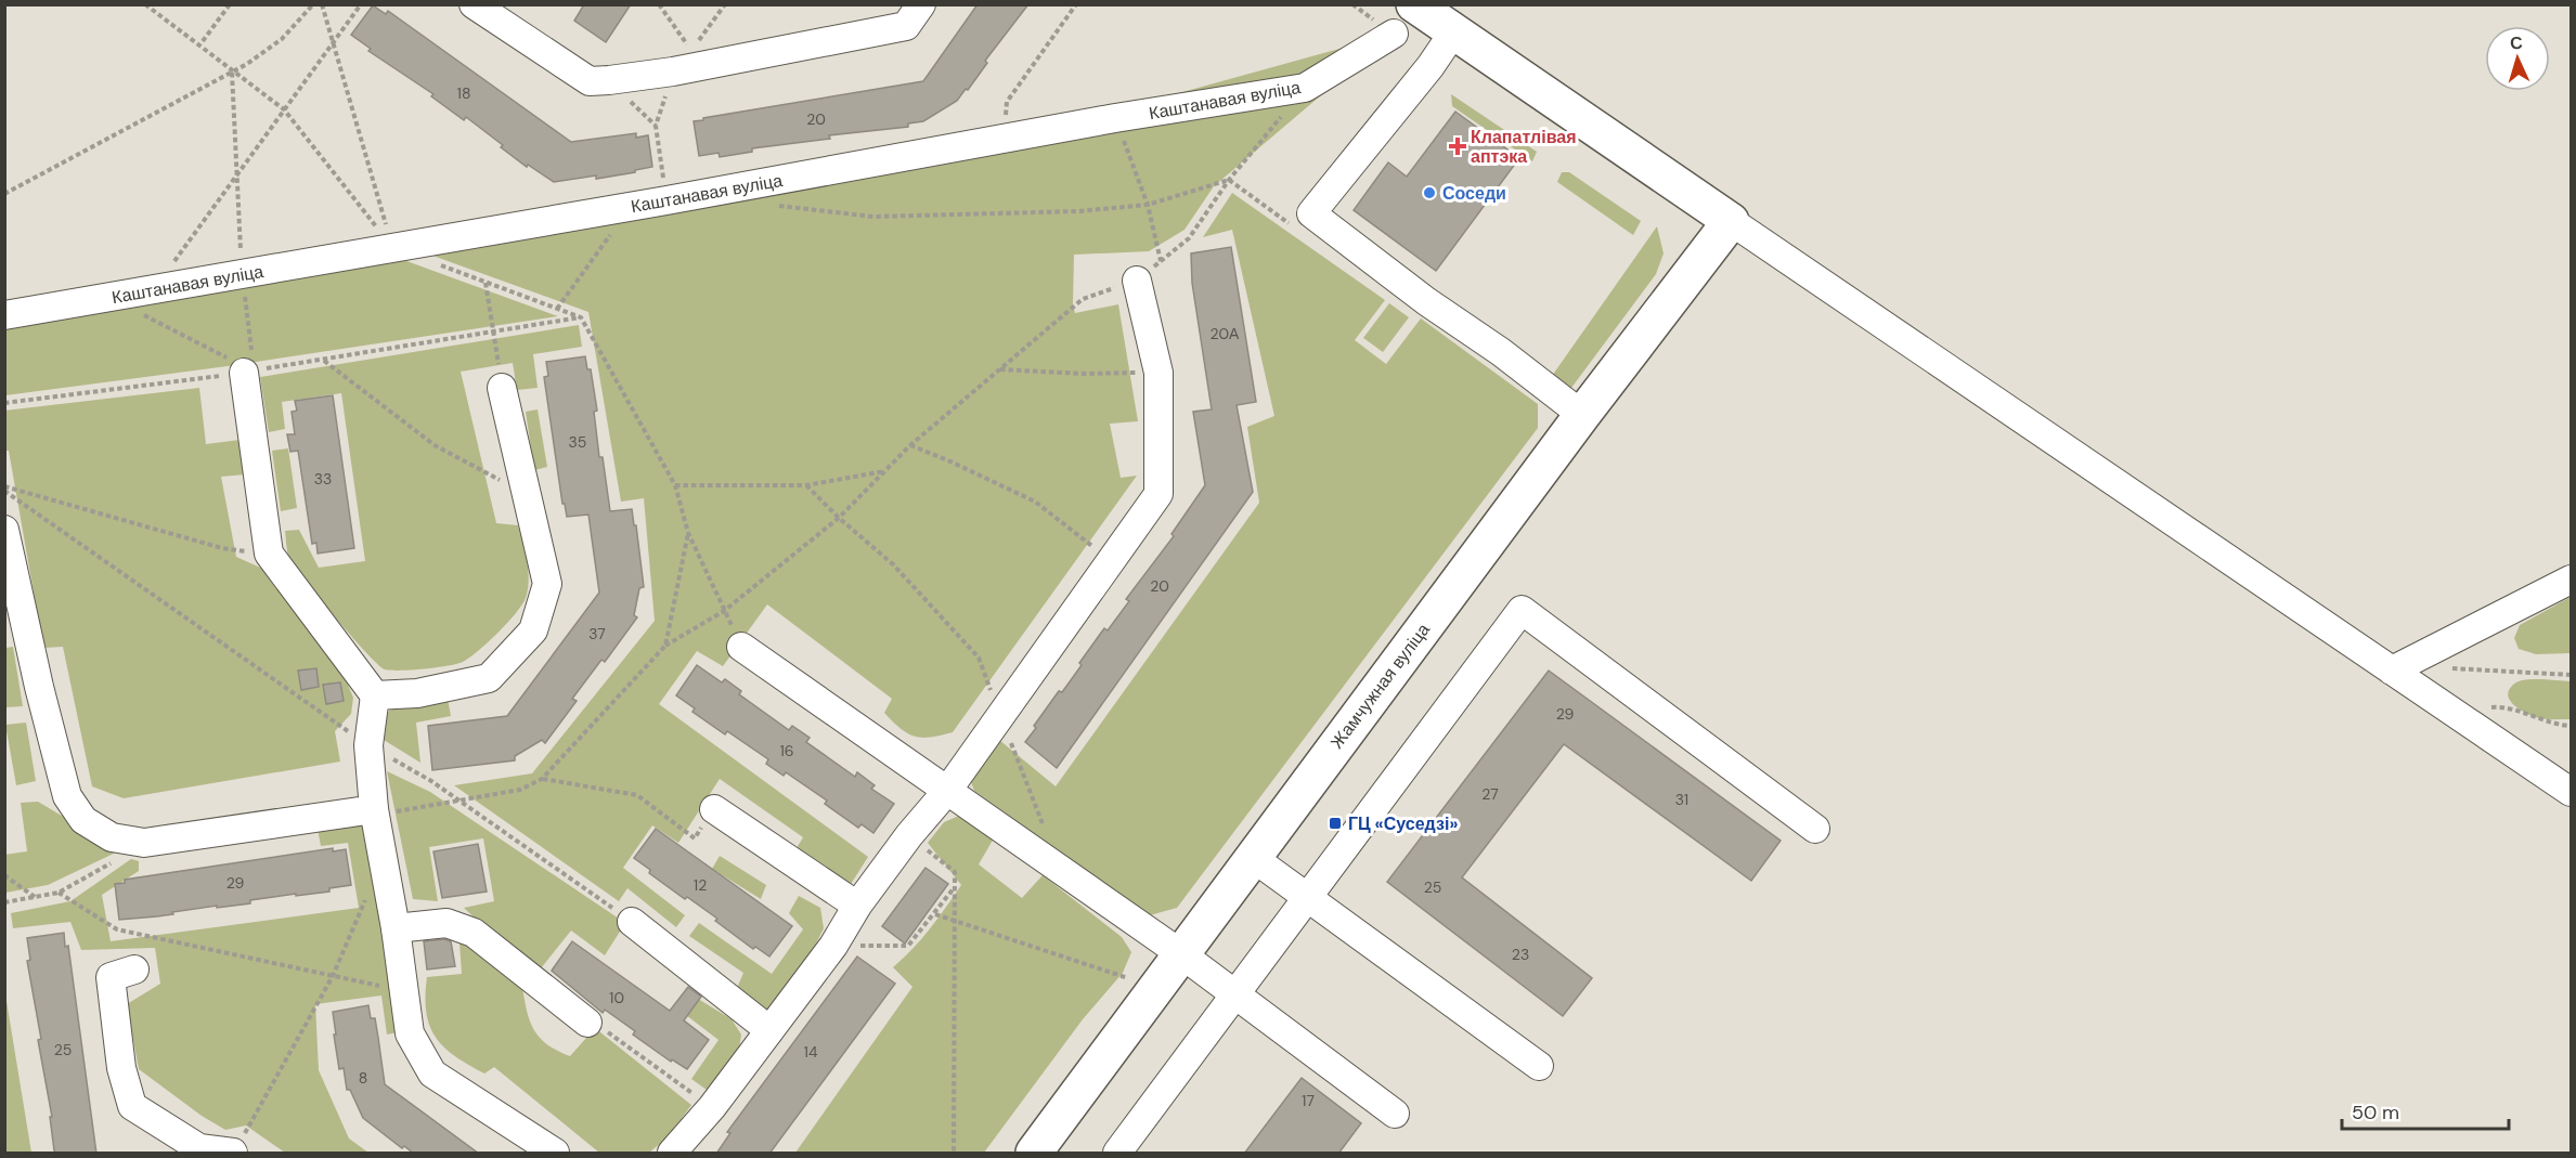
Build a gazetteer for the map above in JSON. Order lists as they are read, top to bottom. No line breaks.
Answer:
{"streets":{"main road":["Жамчужная вуліца"],"street":["Каштанавая вуліца"]},"places":{"health":["Клапатлівая аптэка"],"other":["Соседи"],"transit":["ГЦ «Суседзі»"]},"house_numbers":["18","20","20А","35","33","20","37","29","16","27","31","29","12","25","23","10","25","14","8","17"],"scale_bar":"50 m","north":"top"}
